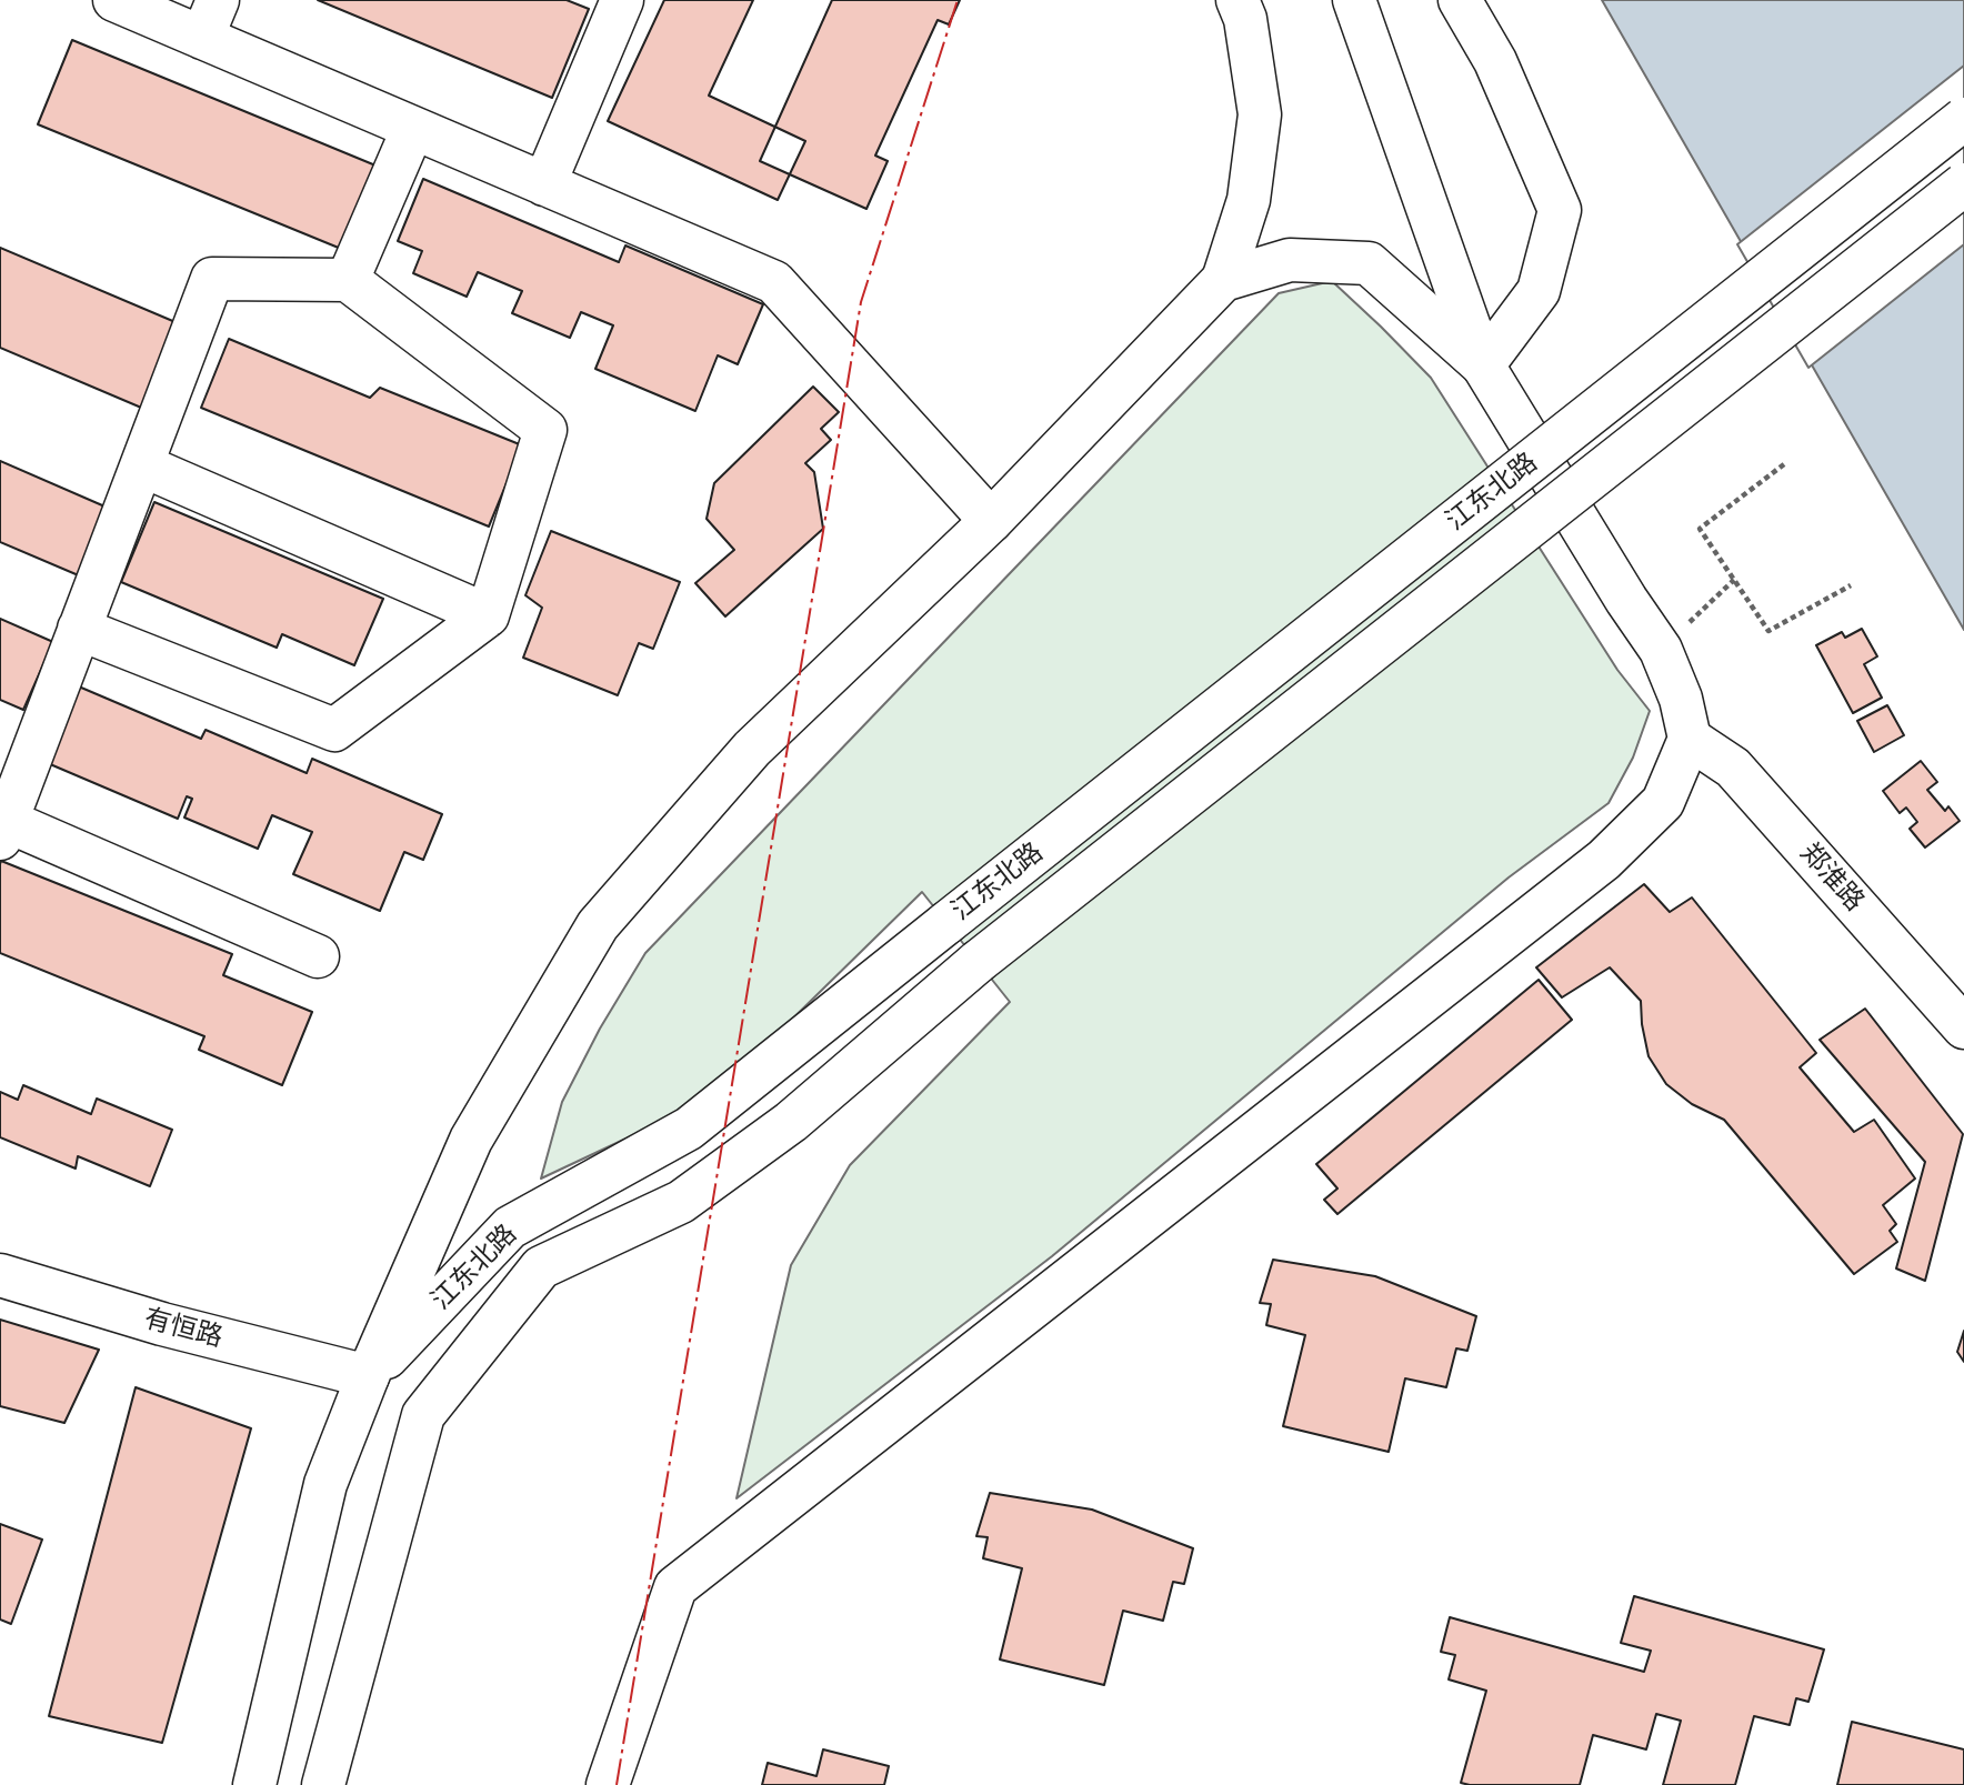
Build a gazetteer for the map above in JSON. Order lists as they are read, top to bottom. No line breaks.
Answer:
{"streets":{"main road":["江东北路","郑淮路","有恒路"]},"crossings":[["江东北路","有恒路"]]}
